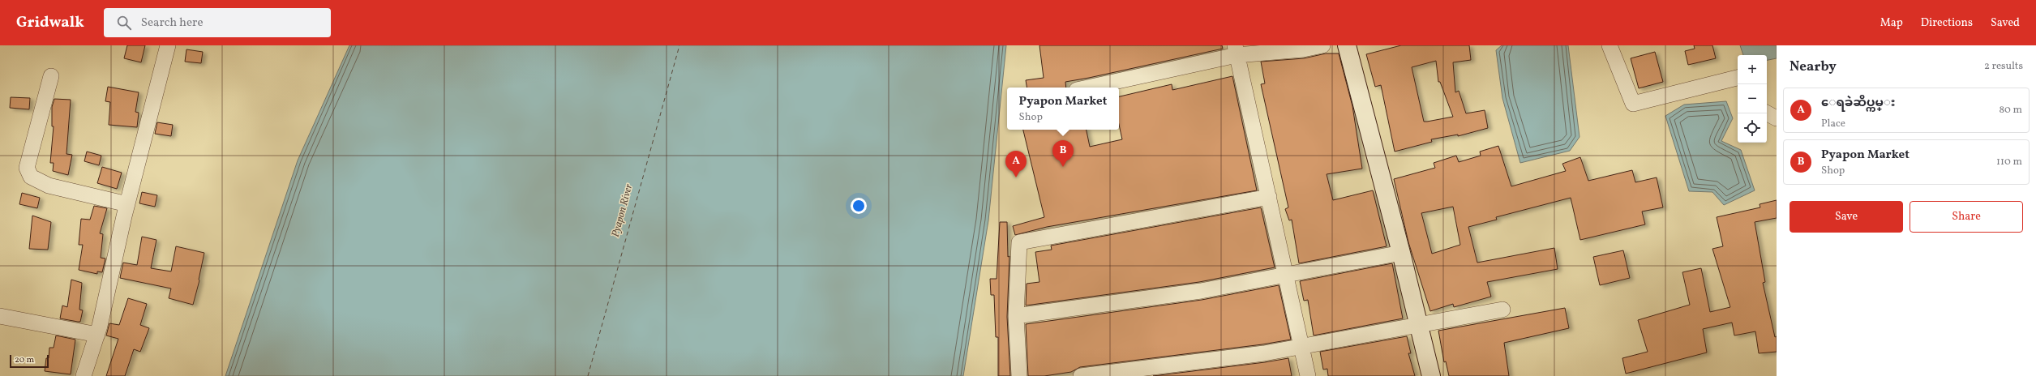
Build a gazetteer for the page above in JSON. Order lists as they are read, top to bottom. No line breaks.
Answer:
{"water":["Pyapon River"],"scale_bar":"20 m","page":{"header":"Gridwalk","search":"Search here","nav":["Map","Directions","Saved"],"heading":["Nearby","2 results"],"map_buttons":["+","−"],"popup":["Pyapon Market","Shop"],"list":[{"mark":"A","name":"ေရခဲဆိပ္ကမ္း","note":"Place","value":"80 m"},{"mark":"B","name":"Pyapon Market","note":"Shop","value":"110 m"}],"pins":["B","A"],"buttons":["Save","Share"],"scale":"20 m"}}
